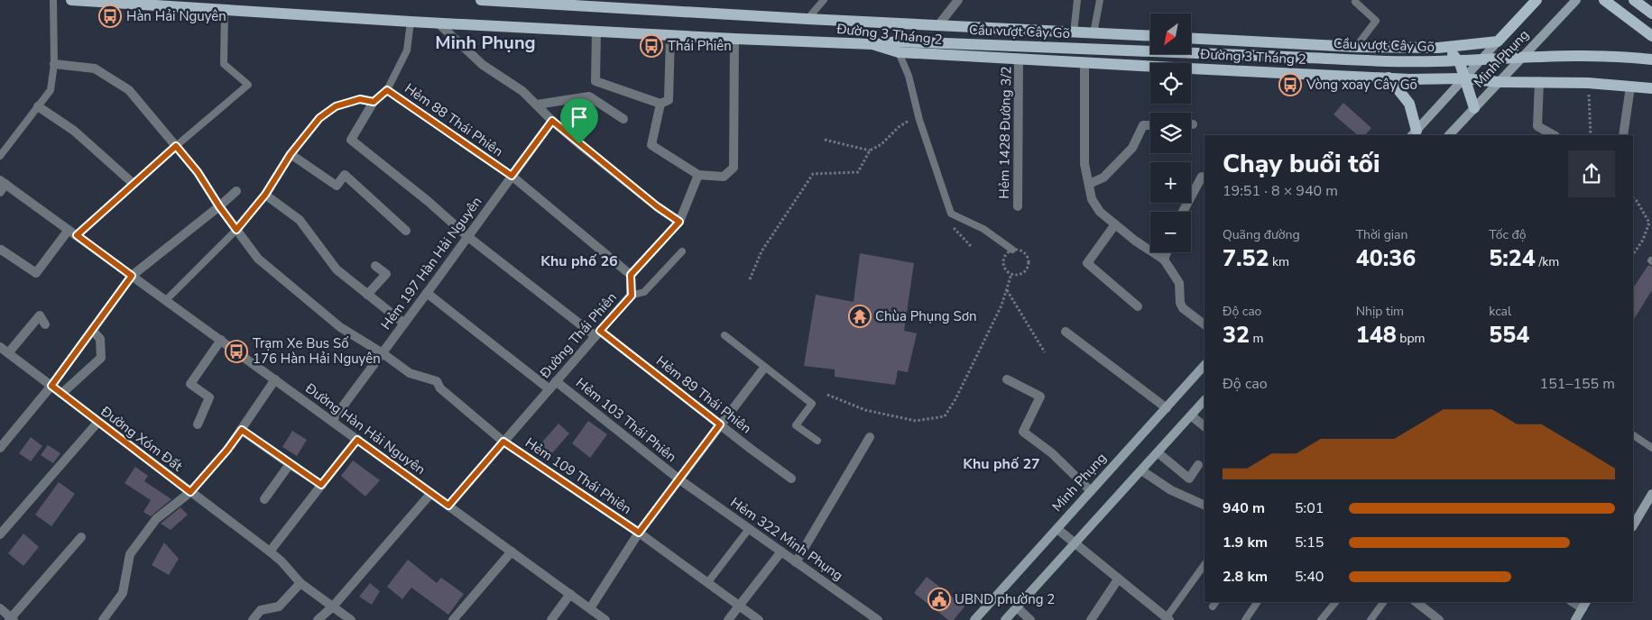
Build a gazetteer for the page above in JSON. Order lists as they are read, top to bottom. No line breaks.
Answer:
{"streets":{"main road":["Cầu vượt Cây Gõ","Đường 3 Tháng 2","Minh Phụng"],"street":["Hẻm 88 Thái Phiên","Hẻm 1428 Đường 3/2","Hẻm 197 Hàn Hải Nguyên","Đường Thái Phiên","Hẻm 89 Thái Phiên","Hẻm 103 Thái Phiên","Đường Hàn Hải Nguyên","Đường Xóm Đất","Hẻm 109 Thái Phiên","Hẻm 322 Minh Phụng"]},"crossings":[["Cầu vượt Cây Gõ","Đường 3 Tháng 2"],["Đường 3 Tháng 2","Minh Phụng"],["Đường 3 Tháng 2","Hẻm 1428 Đường 3/2"],["Hẻm 88 Thái Phiên","Hẻm 197 Hàn Hải Nguyên"],["Hẻm 88 Thái Phiên","Đường Thái Phiên"],["Hẻm 197 Hàn Hải Nguyên","Hẻm 89 Thái Phiên"],["Hẻm 197 Hàn Hải Nguyên","Đường Hàn Hải Nguyên"],["Hẻm 197 Hàn Hải Nguyên","Hẻm 109 Thái Phiên"],["Đường Thái Phiên","Hẻm 89 Thái Phiên"],["Đường Thái Phiên","Hẻm 103 Thái Phiên"],["Đường Thái Phiên","Đường Hàn Hải Nguyên"],["Đường Thái Phiên","Hẻm 109 Thái Phiên"],["Hẻm 103 Thái Phiên","Hẻm 322 Minh Phụng"]],"districts":["Minh Phụng","Khu phố 26","Khu phố 27"],"places":{"bus stop":["Hàn Hải Nguyên","Thái Phiên","Vòng xoay Cây Gõ","Trạm Xe Bus Số 176 Hàn Hải Nguyên"],"temple":["Chùa Phụng Sơn"],"public building":["UBND phường 2"]},"north":"bottom left","page":{"map_buttons":["+","−"],"heading":["Chạy buổi tối","19:51 · 8 × 940 m"],"stats":[["Quãng đường","7.52 km"],["Thời gian","40:36"],["Tốc độ","5:24 /km"],["Độ cao","32 m"],["Nhịp tim","148 bpm"],["kcal","554"]],"chart":["Độ cao","151–155 m"],"list":[{"name":"940 m","note":"5:01"},{"name":"1.9 km","note":"5:15"},{"name":"2.8 km","note":"5:40"}]}}
